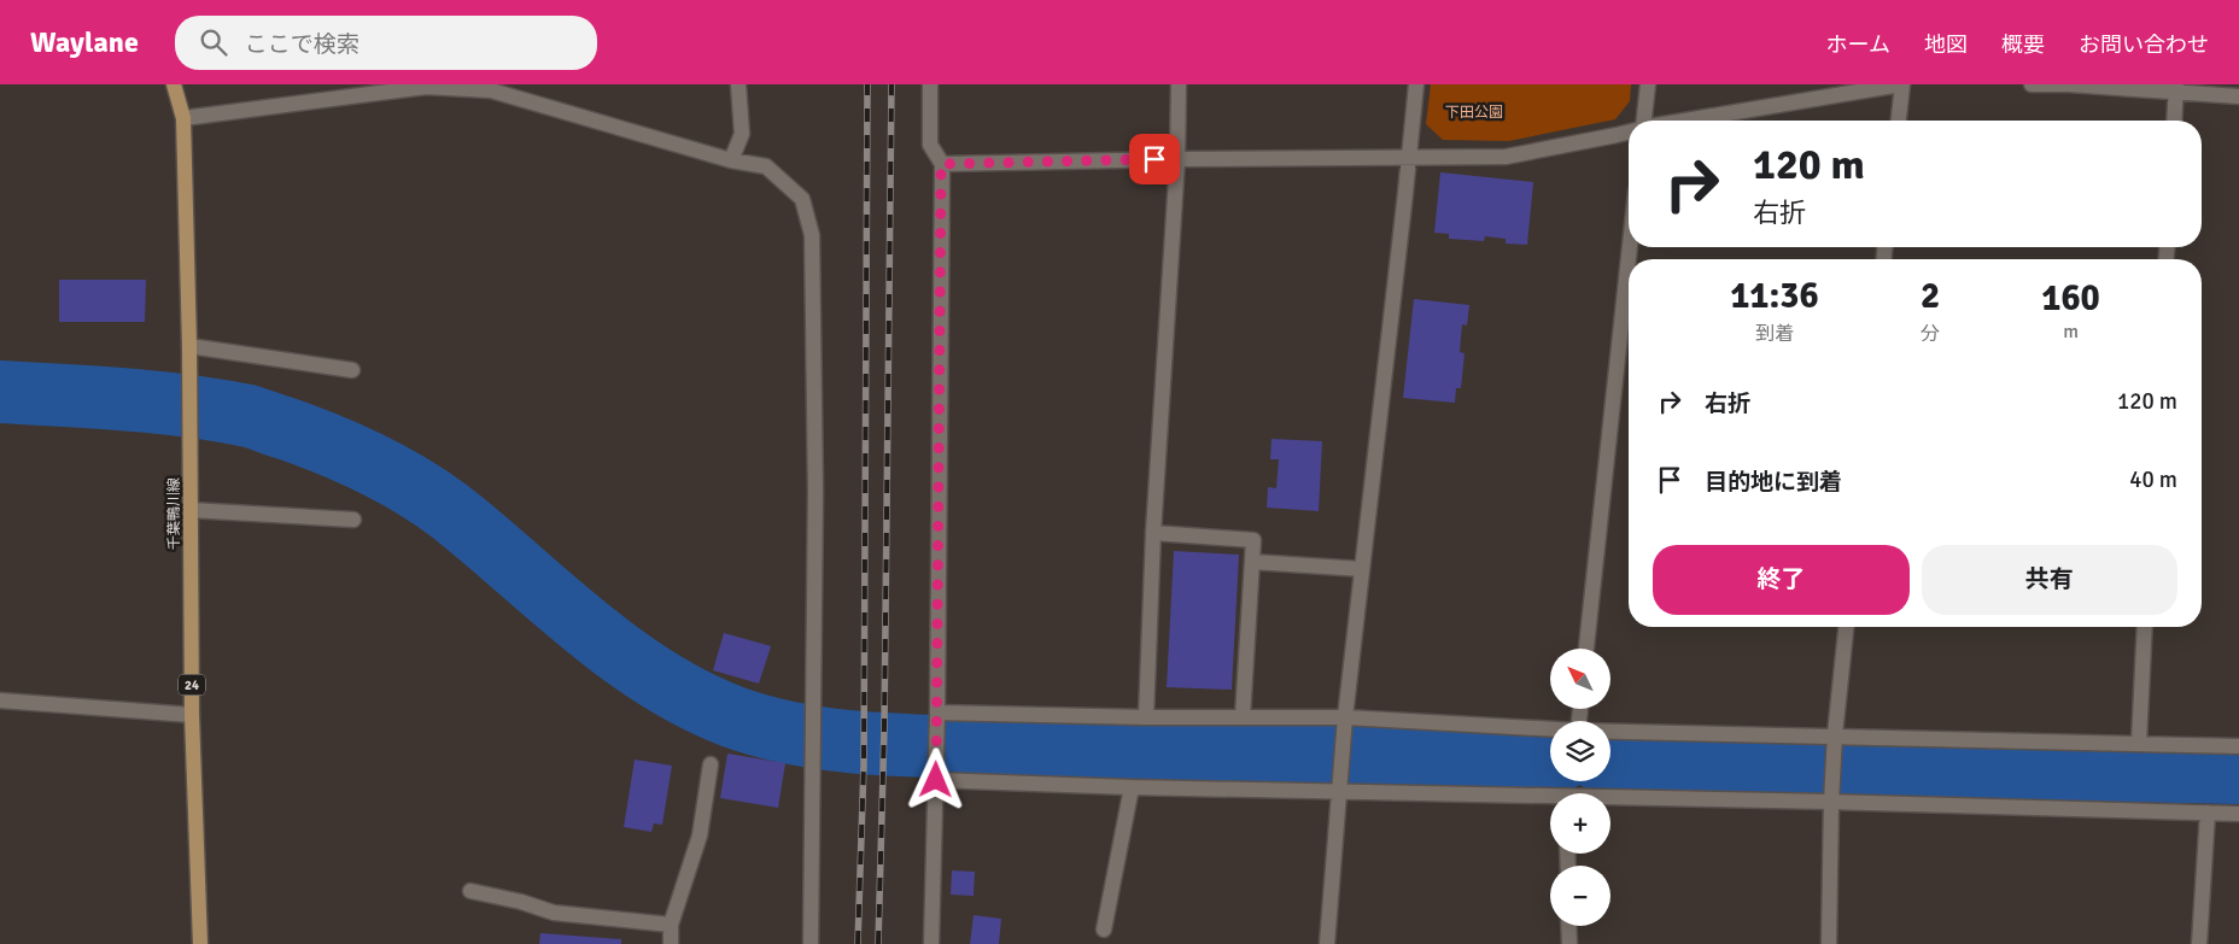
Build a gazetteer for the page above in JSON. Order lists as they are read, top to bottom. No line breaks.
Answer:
{"streets":{"main road":["千葉鴨川線","24"]},"parks":["下田公園"],"north":"top left","page":{"header":"Waylane","search":"ここで検索","nav":["ホーム","地図","概要","お問い合わせ"],"turn":["120 m","右折"],"eta":["11:36","到着","2","分","160","m"],"list":[{"name":"右折","value":"120 m"},{"name":"目的地に到着","value":"40 m"}],"buttons":["終了","共有"],"map_buttons":["+","−"]}}
